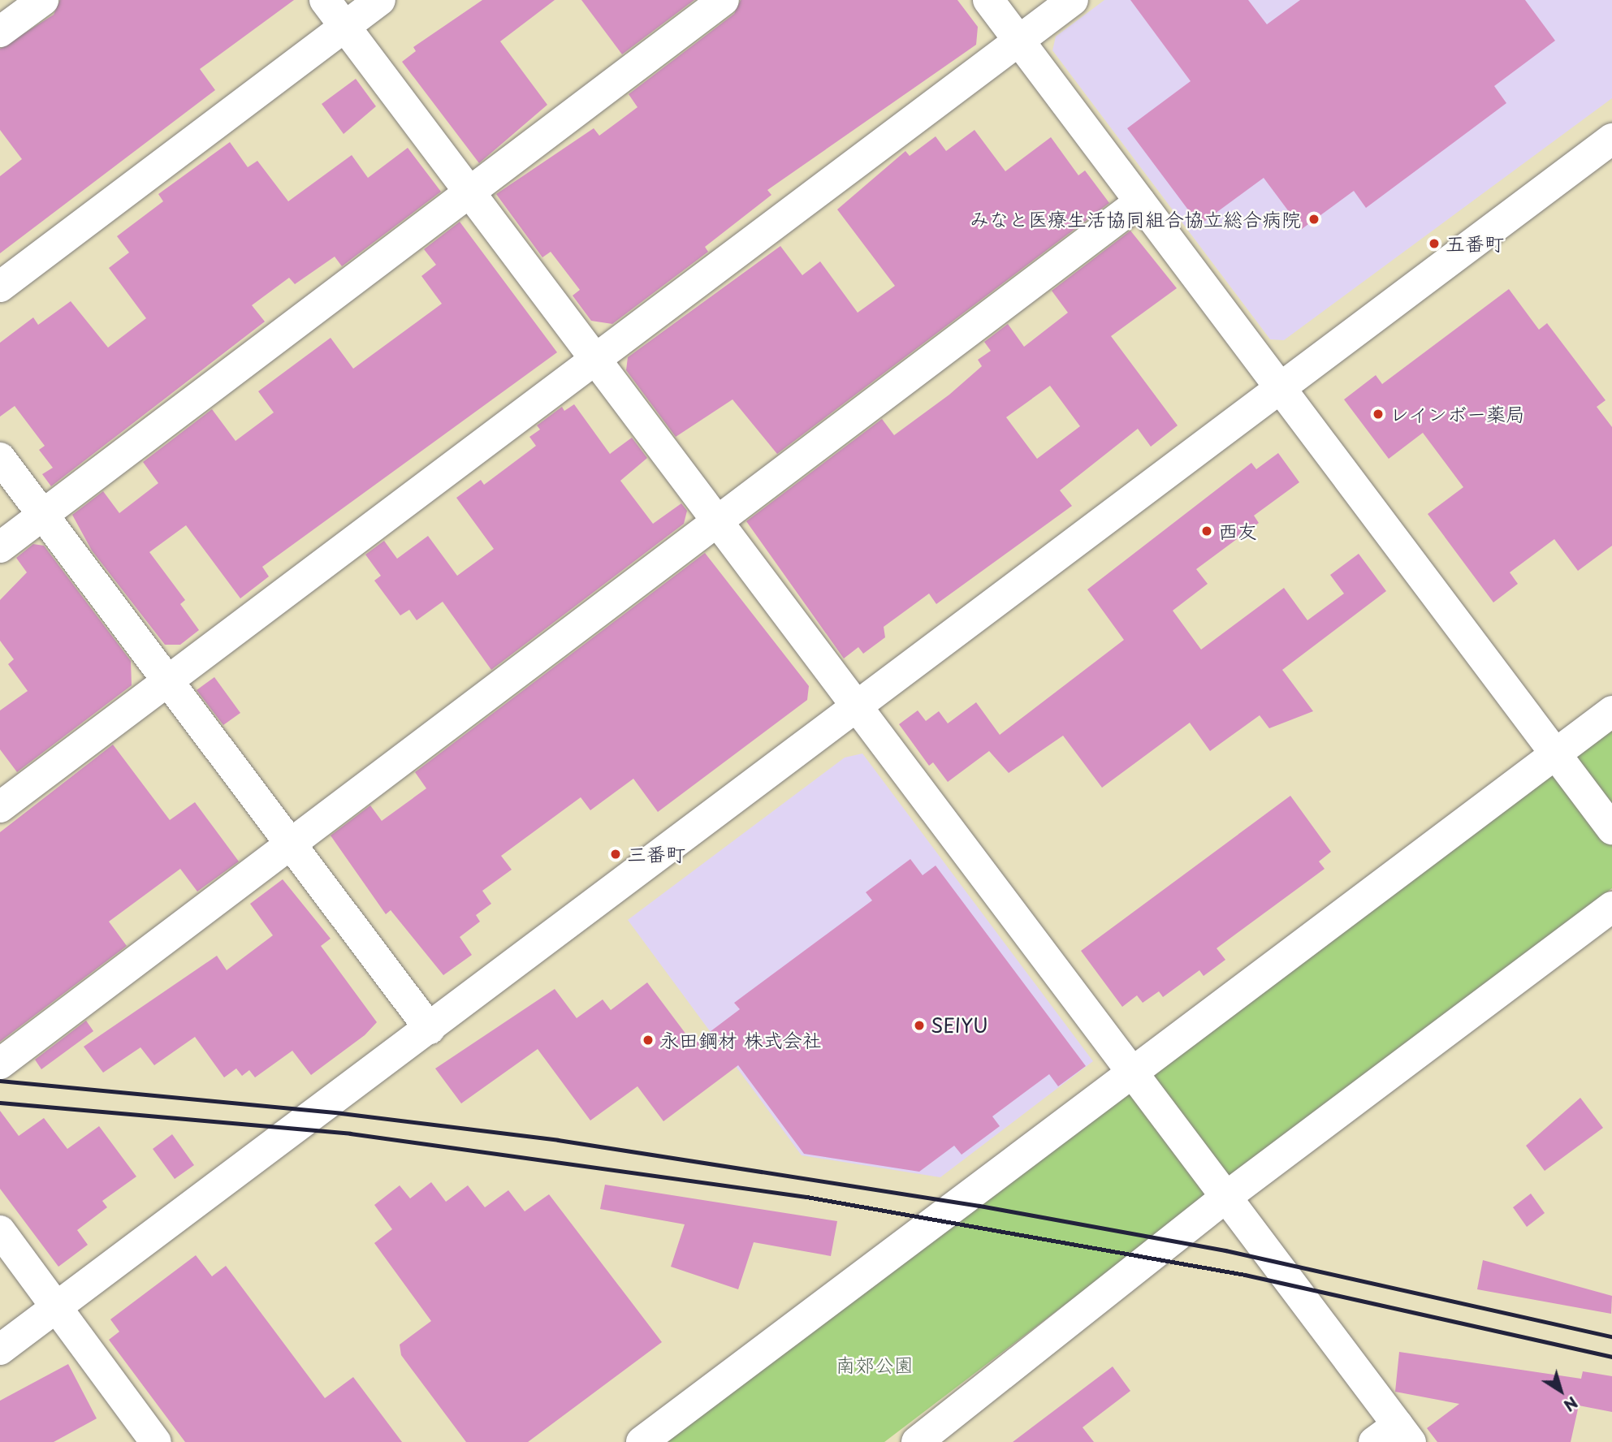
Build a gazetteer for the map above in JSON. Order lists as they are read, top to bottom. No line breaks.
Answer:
{"parks":["南郊公園"],"places":["みなと医療生活協同組合協立総合病院","五番町","レインボー薬局","西友","三番町","SEIYU","永田鋼材 株式会社"],"north":"bottom right"}
